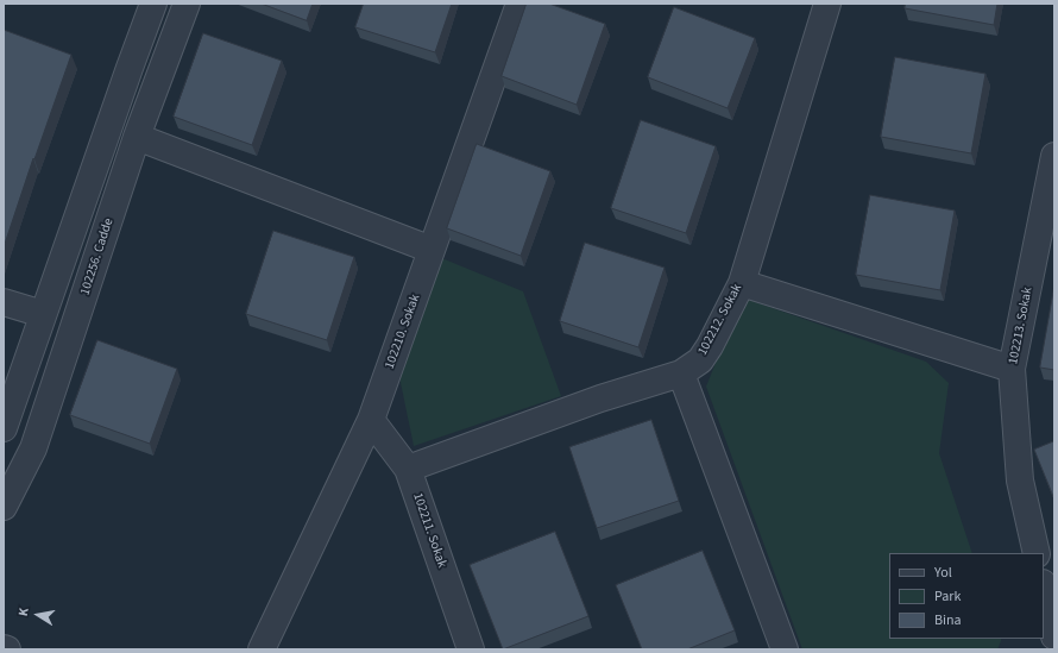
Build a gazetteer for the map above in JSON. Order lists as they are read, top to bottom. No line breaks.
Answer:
{"streets":{"street":["102256. Cadde","102212. Sokak","102213. Sokak","102210. Sokak","102211. Sokak"]},"crossings":[["102212. Sokak","102211. Sokak"],["102210. Sokak","102211. Sokak"]],"legend":["Yol","Park","Bina"],"north":"left"}
